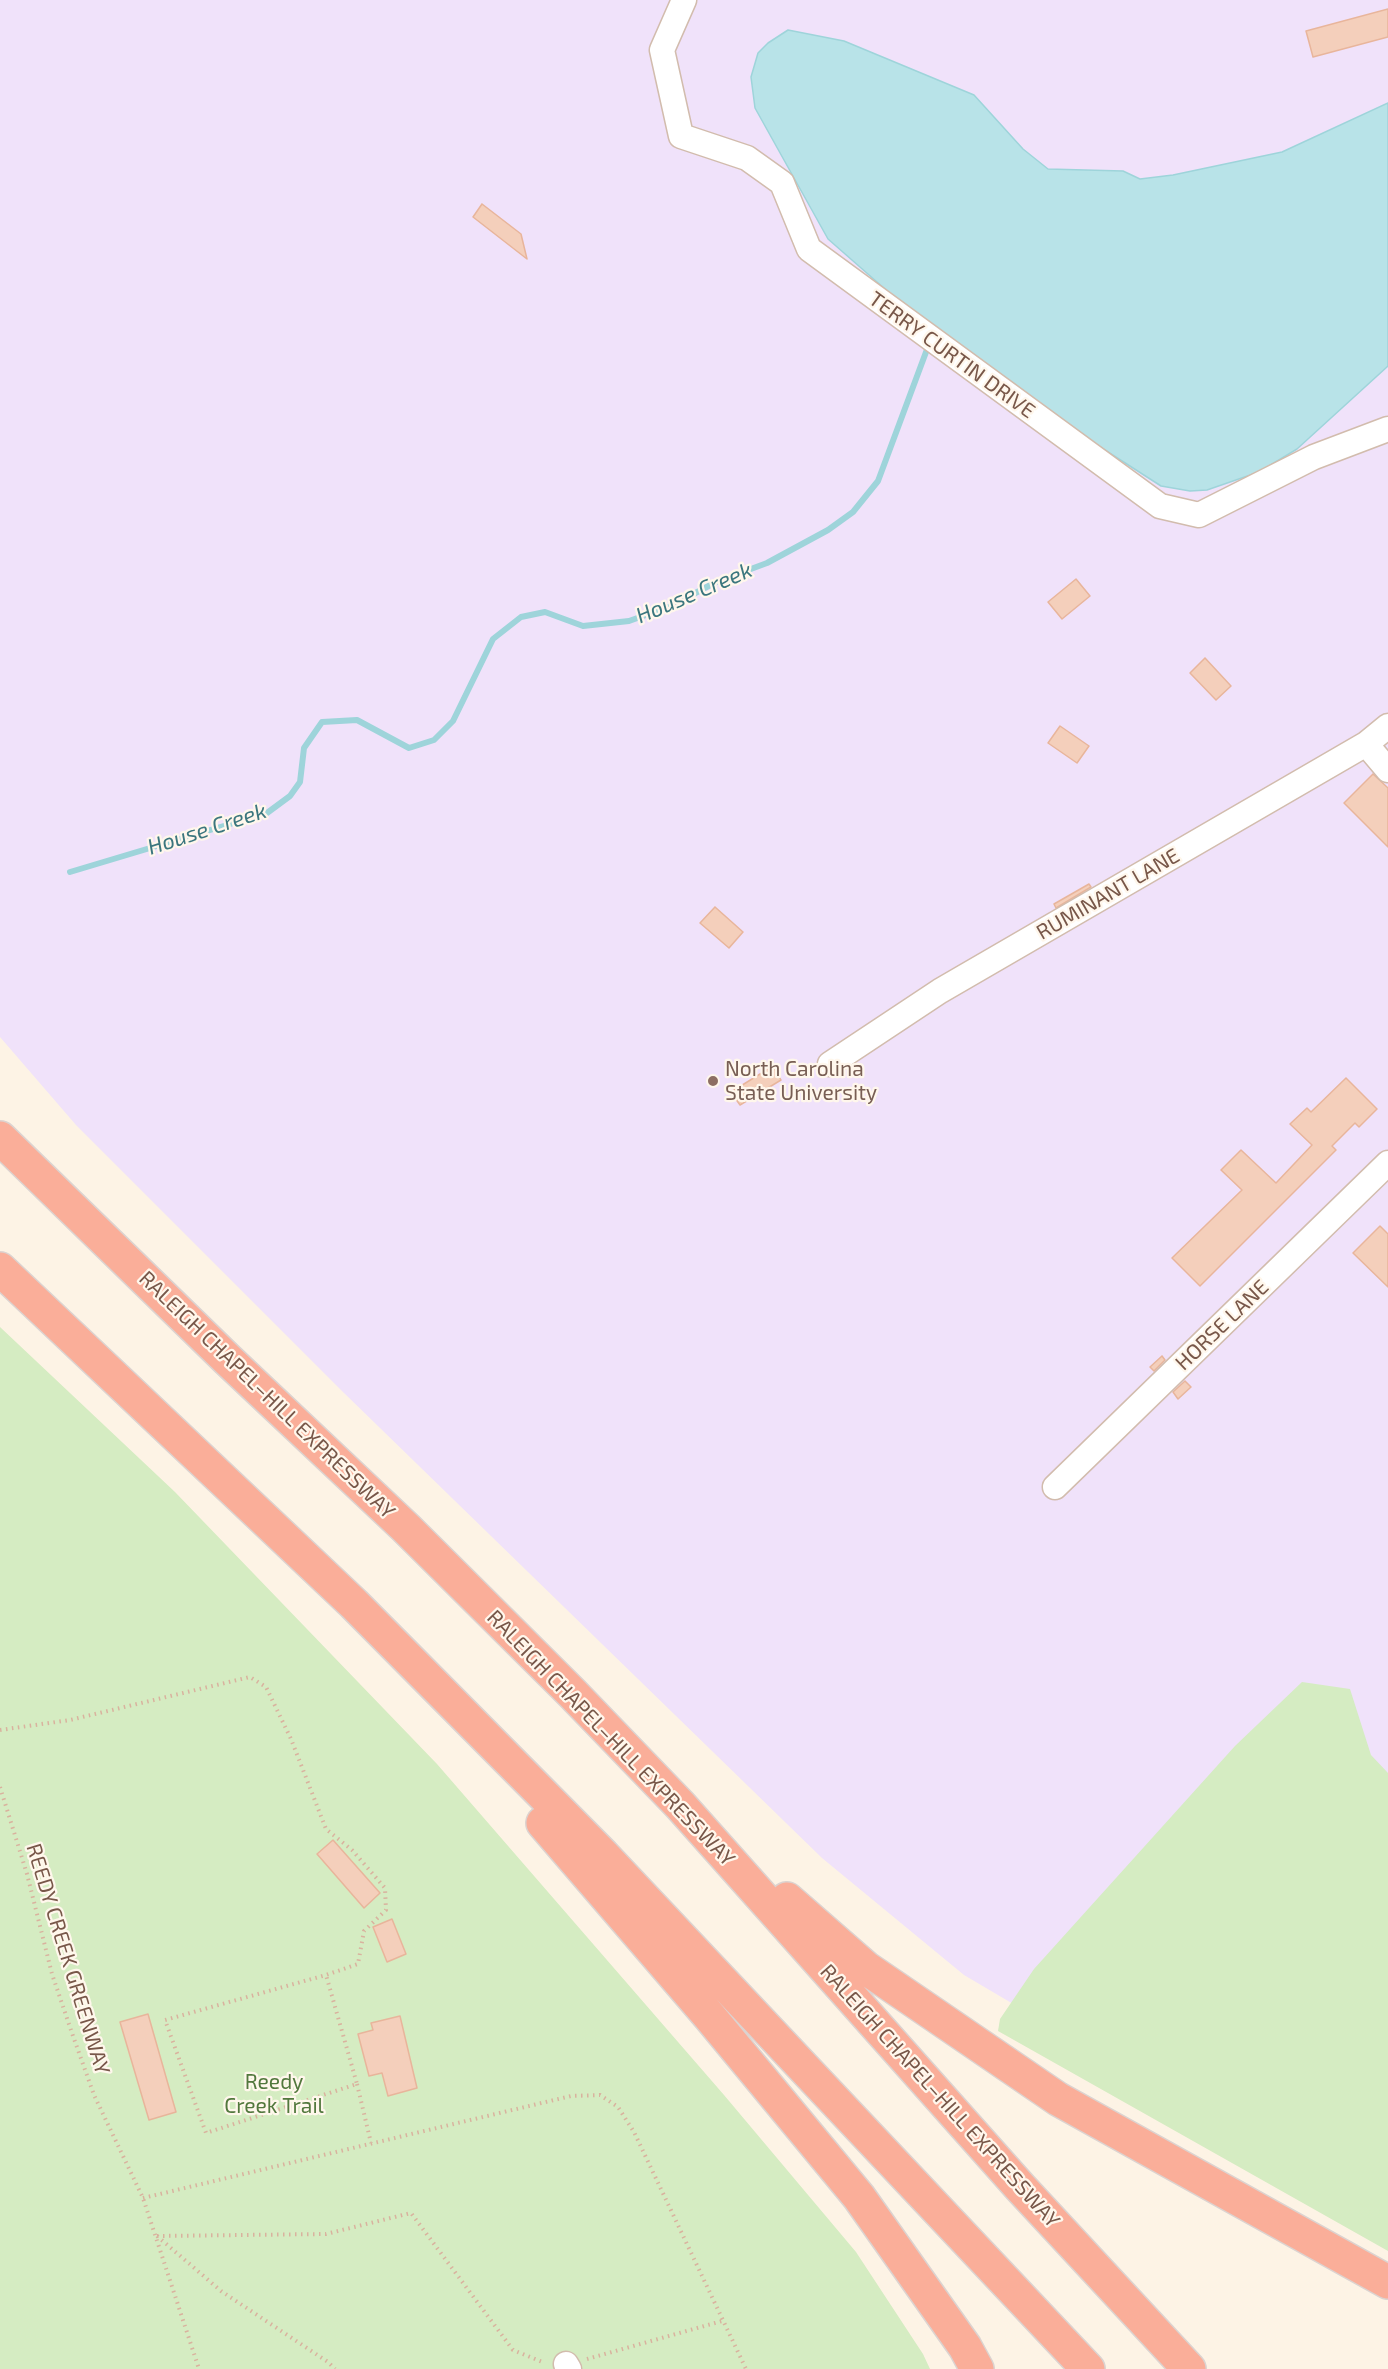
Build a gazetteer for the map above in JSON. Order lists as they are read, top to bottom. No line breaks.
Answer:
{"streets":{"highway":["RALEIGH CHAPEL–HILL EXPRESSWAY"],"lane":["TERRY CURTIN DRIVE","RUMINANT LANE","HORSE LANE"],"path":["REEDY CREEK GREENWAY"]},"water":["House Creek"],"parks":["Reedy Creek Trail"],"places":["North Carolina State University"]}
